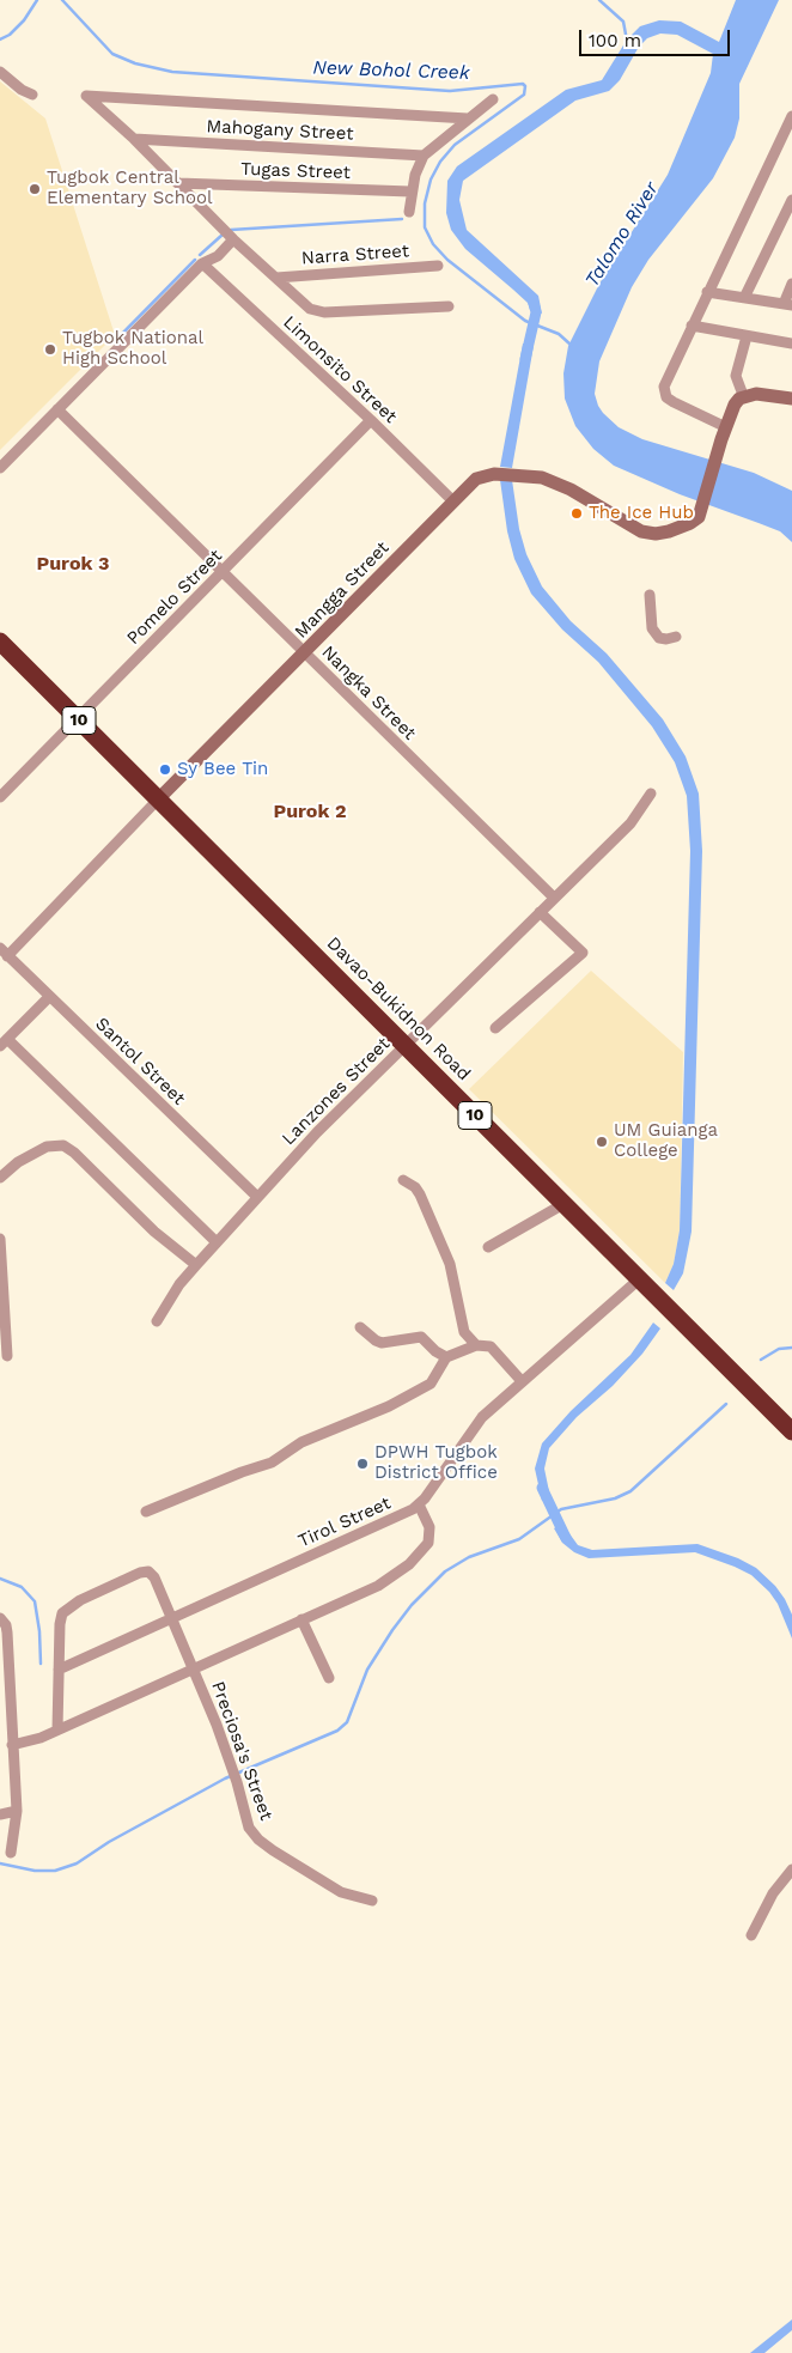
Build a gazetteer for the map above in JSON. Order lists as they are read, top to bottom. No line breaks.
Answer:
{"streets":{"highway":["10","Davao-Bukidnon Road"],"street":["Mahogany Street","Tugas Street","Narra Street","Limonsito Street","Mangga Street","Pomelo Street","Nangka Street","Santol Street","Lanzones Street","Tirol Street","Preciosa's Street"]},"crossings":[["Limonsito Street","Mangga Street"],["Limonsito Street","Pomelo Street"],["Mangga Street","Nangka Street"],["Mangga Street","Davao-Bukidnon Road"],["Mangga Street","Santol Street"],["Pomelo Street","Nangka Street"],["Pomelo Street","Davao-Bukidnon Road"],["Nangka Street","Lanzones Street"],["Davao-Bukidnon Road","Lanzones Street"],["Davao-Bukidnon Road","Tirol Street"],["Santol Street","Lanzones Street"],["Tirol Street","Preciosa's Street"]],"districts":["Purok 3","Purok 2"],"water":["New Bohol Creek","Talomo River"],"places":["Tugbok Central Elementary School","Tugbok National High School","The Ice Hub","Sy Bee Tin","UM Guianga College","DPWH Tugbok District Office"],"scale_bar":"100 m"}
